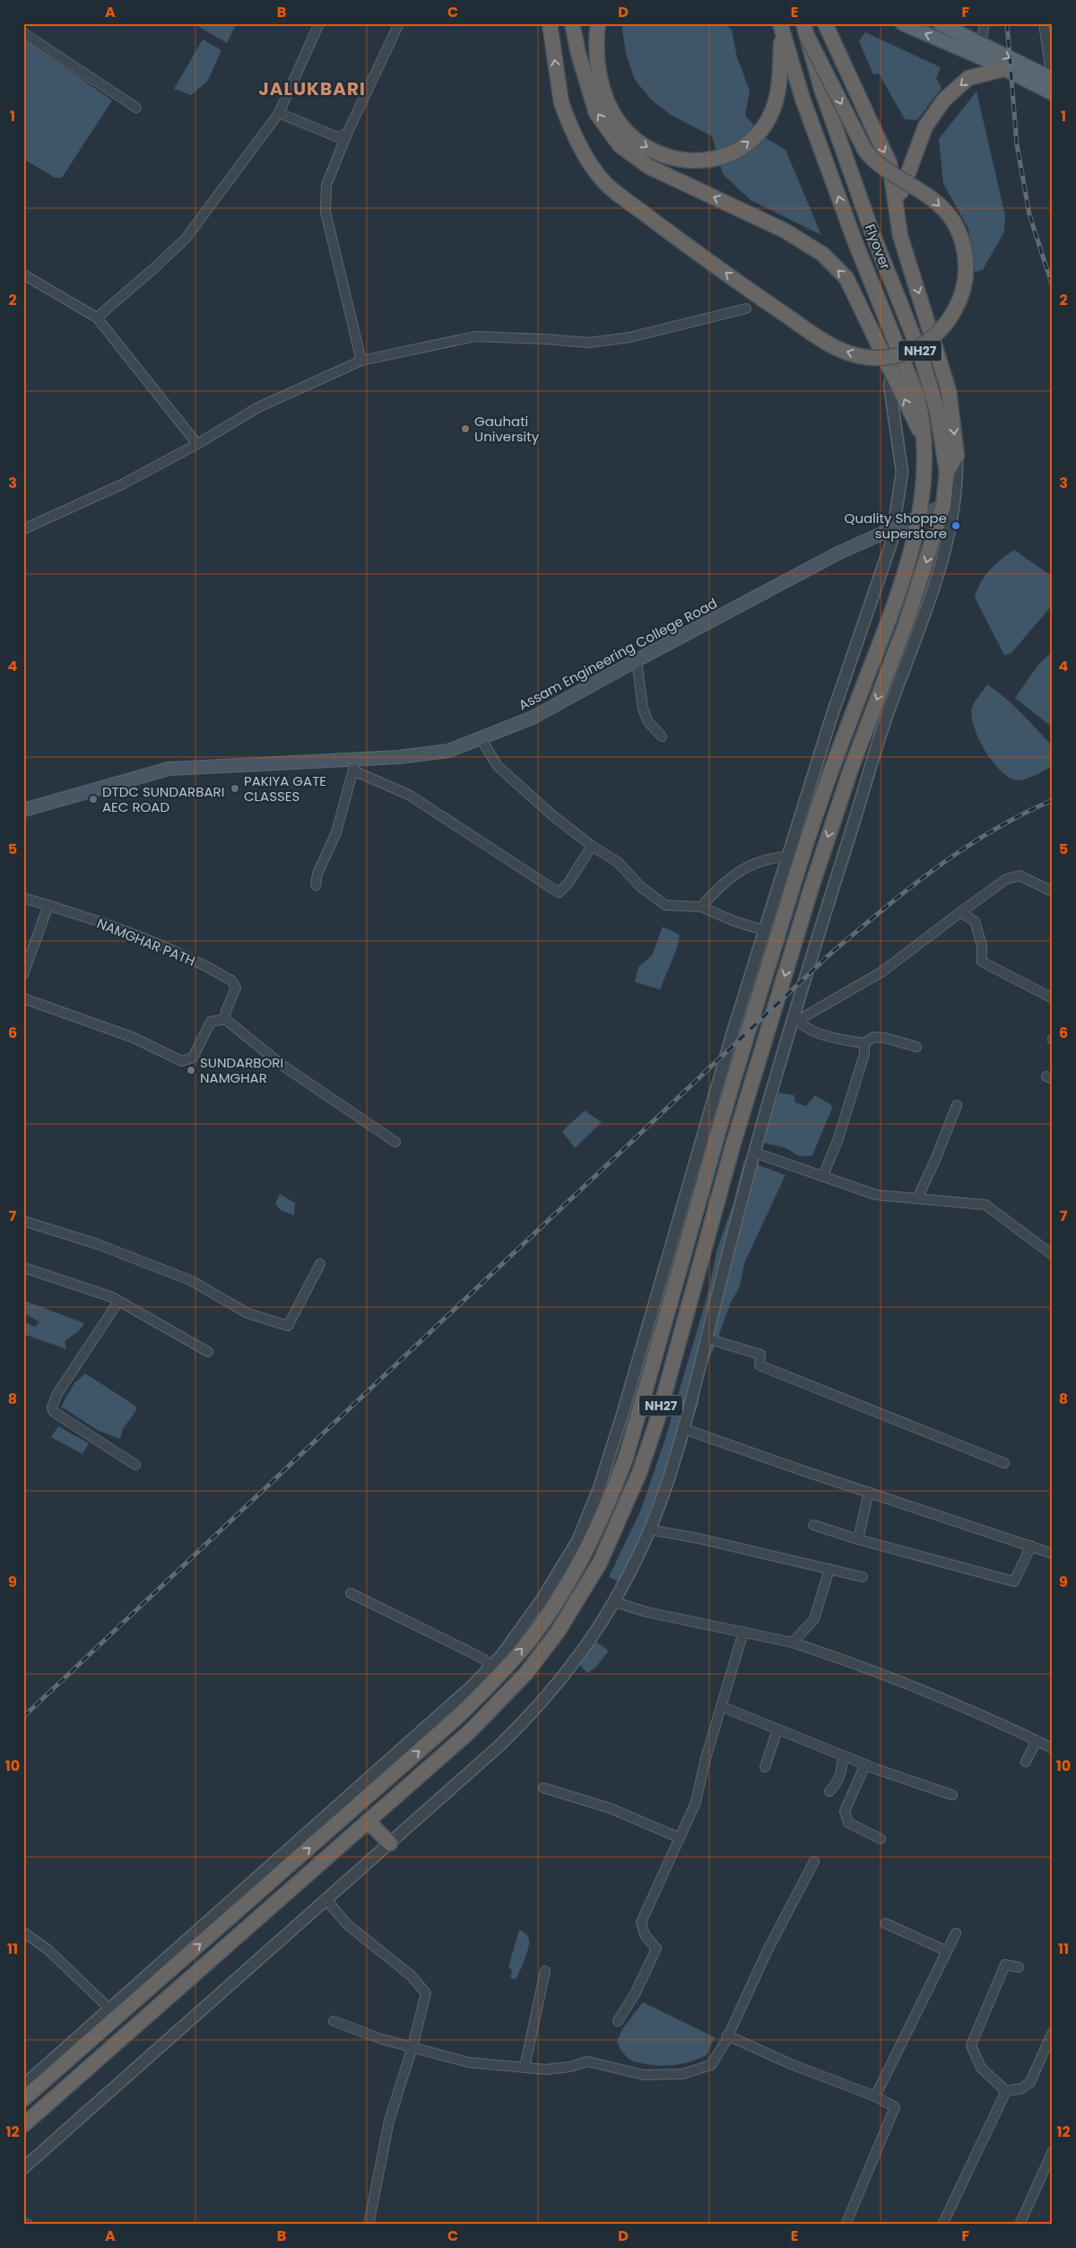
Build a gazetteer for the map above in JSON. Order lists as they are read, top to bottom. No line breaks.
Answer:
{"streets":{"highway":["Flyover","NH27"],"main road":["Assam Engineering College Road"],"street":["NAMGHAR PATH"]},"crossings":[["Flyover","NH27"],["NH27","Assam Engineering College Road"]],"districts":["JALUKBARI"],"places":["Gauhati University","Quality Shoppe superstore","PAKIYA GATE CLASSES","DTDC SUNDARBARI AEC ROAD","SUNDARBORI NAMGHAR"],"grid":{"columns":["A","B","C","D","E","F"],"rows":["1","2","3","4","5","6","7","8","9","10","11","12"]}}
